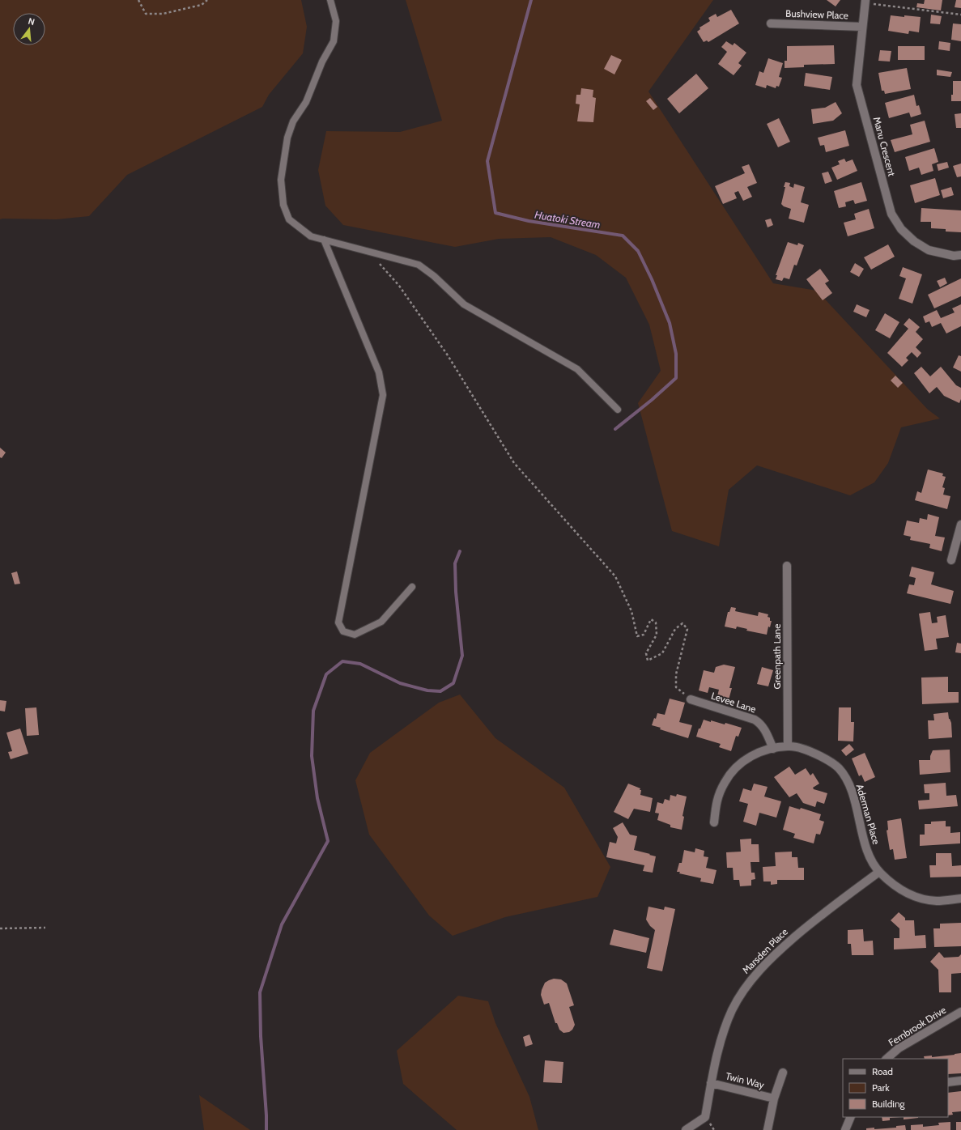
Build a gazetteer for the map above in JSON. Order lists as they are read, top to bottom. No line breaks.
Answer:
{"streets":{"street":["Bushview Place","Manu Crescent","Greenpath Lane","Levee Lane","Aderman Place","Marsden Place","Fernbrook Drive","Twin Way"]},"crossings":[["Bushview Place","Manu Crescent"],["Greenpath Lane","Aderman Place"],["Levee Lane","Aderman Place"],["Aderman Place","Marsden Place"],["Marsden Place","Twin Way"]],"water":["Huatoki Stream"],"legend":["Road","Park","Building"],"north":"top"}
